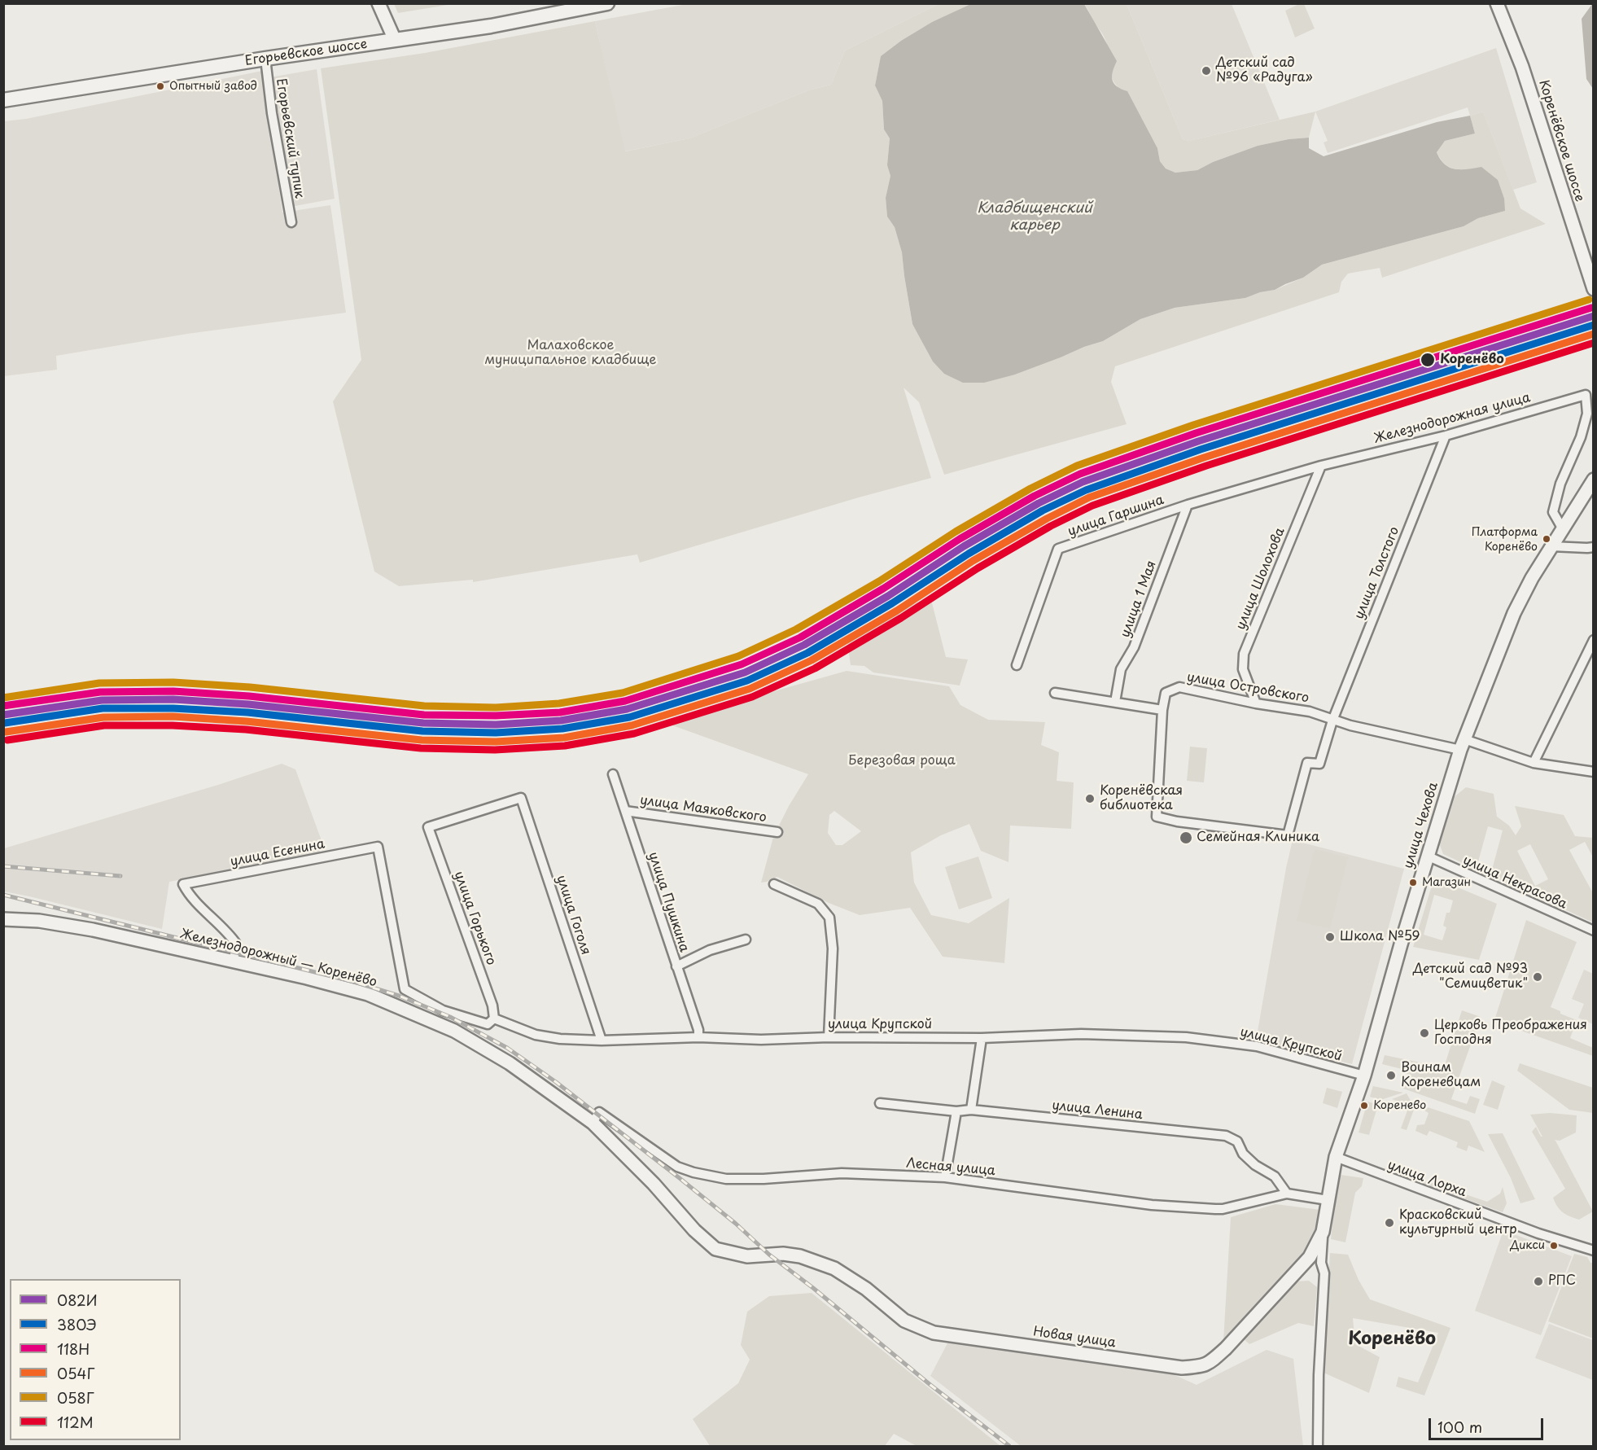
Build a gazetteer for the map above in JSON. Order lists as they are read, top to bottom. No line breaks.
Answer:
{"streets":{"main road":["Егорьевское шоссе","Коренёвское шоссе","улица Чехова","Железнодорожный — Коренёво","Новая улица"],"street":["Егорьевский тупик","Железнодорожная улица","улица Гаршина","улица Толстого","улица Шолохова","улица 1 Мая","улица Островского","улица Маяковского","улица Есенина","улица Некрасова","улица Пушкина","улица Гоголя","улица Горького","улица Крупской","улица Ленина","Лесная улица","улица Лорха"]},"crossings":[["Егорьевское шоссе","Егорьевский тупик"],["Железнодорожная улица","улица Гаршина"],["Железнодорожная улица","улица Толстого"],["Железнодорожная улица","улица Шолохова"],["Железнодорожная улица","улица 1 Мая"],["Железнодорожная улица","улица Чехова"],["улица Гаршина","улица 1 Мая"],["улица Толстого","улица Островского"],["улица Шолохова","улица Островского"],["улица Островского","улица Чехова"],["улица Маяковского","улица Пушкина"],["улица Чехова","улица Некрасова"],["улица Чехова","улица Крупской"],["улица Чехова","Лесная улица"],["улица Чехова","улица Лорха"],["улица Чехова","Новая улица"],["улица Есенина","Железнодорожный — Коренёво"],["улица Есенина","улица Крупской"],["улица Пушкина","улица Крупской"],["улица Гоголя","улица Горького"],["улица Гоголя","улица Крупской"],["улица Горького","улица Крупской"],["Железнодорожный — Коренёво","Лесная улица"],["Железнодорожный — Коренёво","Новая улица"],["улица Ленина","Лесная улица"],["Лесная улица","Новая улица"]],"districts":["Коренёво"],"water":["Кладбищенский карьер"],"parks":["Малаховское муниципальное кладбище","Березовая роща"],"places":["Детский сад №96 «Радуга»","Опытный завод","Коренёво","Платформа Коренёво","Коренёвская библиотека","Семейная Клиника","Магазин","Школа №59","Детский сад №93 \"Семицветик\"","Церковь Преображения Господня","Воинам Кореневцам","Коренево","Красковский культурный центр","Дикси","РПС"],"lines":["transit line 058Г","transit line 118Н","transit line 082И","transit line 380Э","transit line 054Г","transit line 112М"],"legend":["082И","380Э","118Н","054Г","058Г","112М"],"scale_bar":"100 m"}
